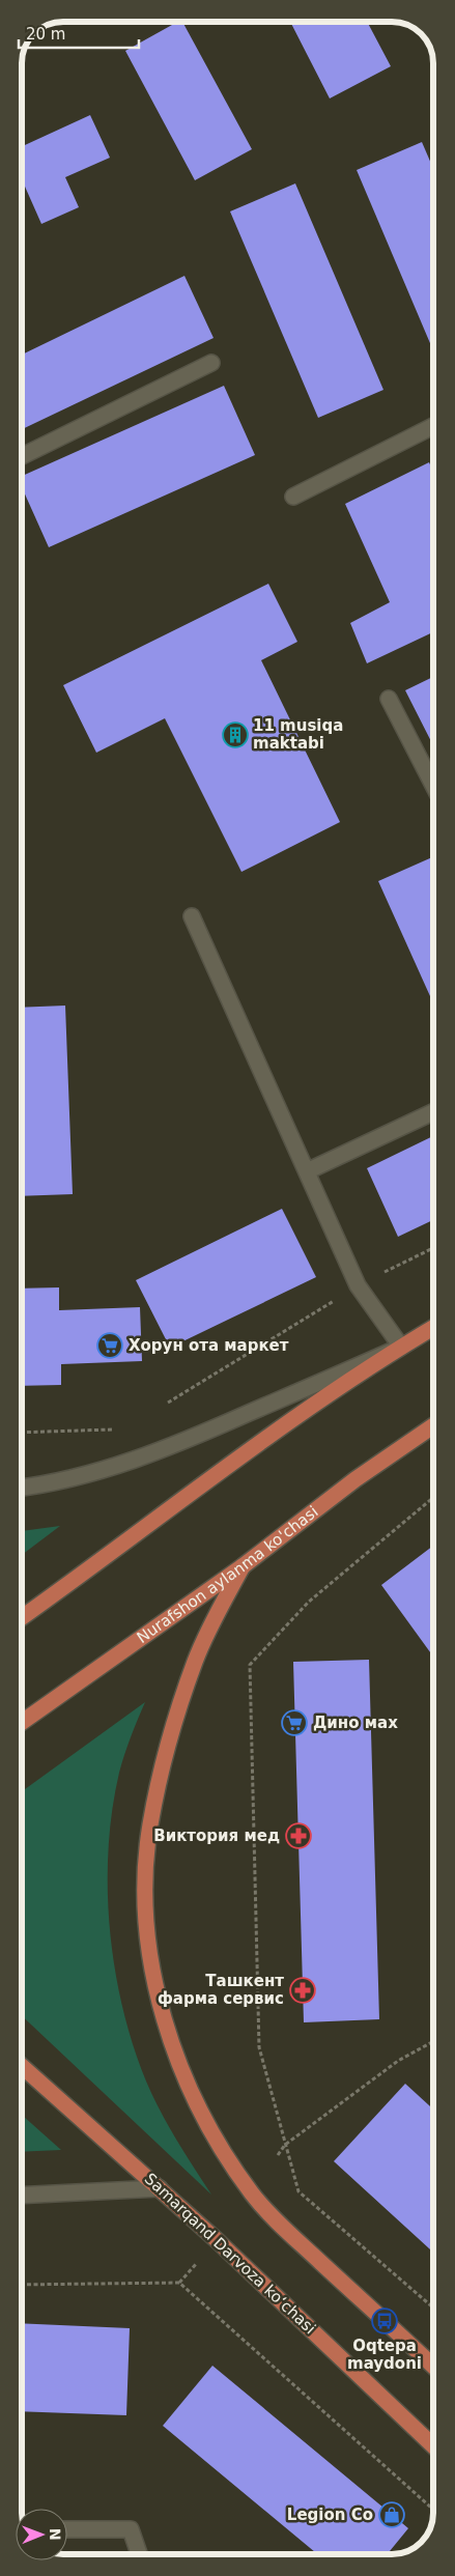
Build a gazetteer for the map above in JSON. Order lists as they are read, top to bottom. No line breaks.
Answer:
{"streets":{"main road":["Nurafshon aylanma ko'chasi","Samarqand Darvoza koʻchasi"]},"places":{"building":["11 musiqa maktabi"],"supermarket":["Хорун ота маркет","Дино мах"],"pharmacy":["Виктория мед","Ташкент фарма сервис"],"bus stop":["Oqtepa maydoni"],"shop":["Legion Co"]},"scale_bar":"20 m","north":"right"}
